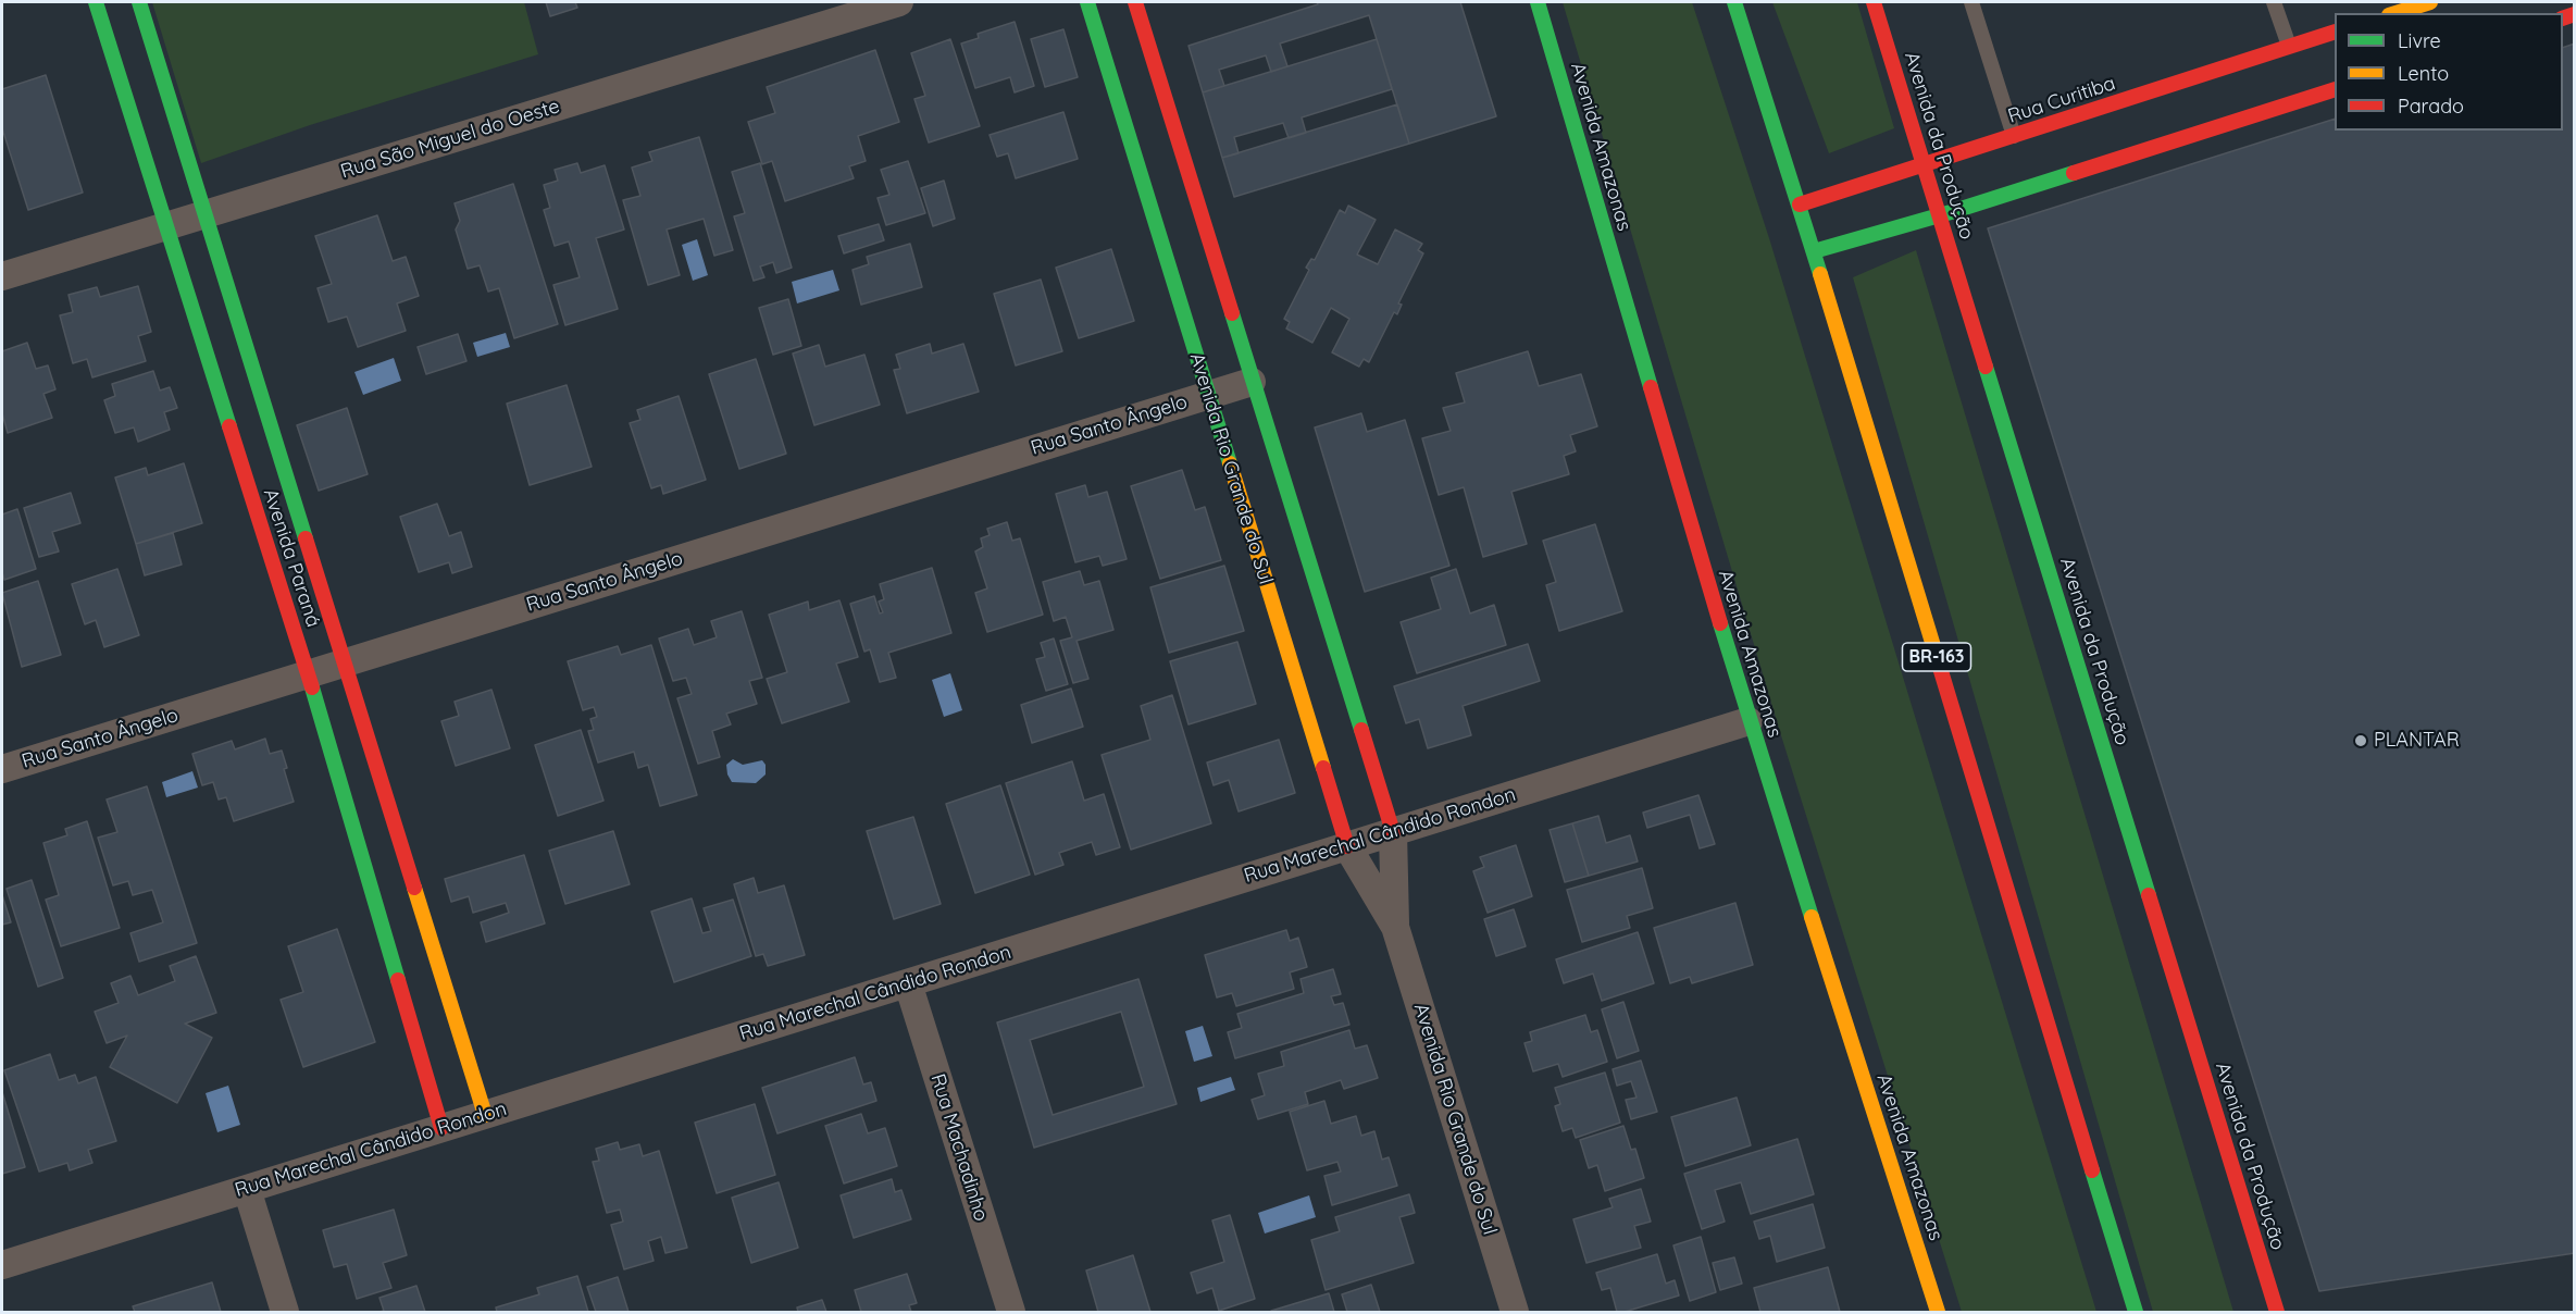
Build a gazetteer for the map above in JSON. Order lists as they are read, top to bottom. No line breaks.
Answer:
{"streets":{"main road":["Rua Curitiba","Avenida da Produção","Avenida Amazonas","Avenida Rio Grande do Sul","Avenida Paraná","BR-163"],"street":["Rua São Miguel do Oeste","Rua Santo Ângelo","Rua Marechal Cândido Rondon","Rua Machadinho"]},"crossings":[["Rua Curitiba","Avenida da Produção"],["Rua Curitiba","BR-163"],["Rua São Miguel do Oeste","Avenida Paraná"],["Avenida Amazonas","Rua Marechal Cândido Rondon"],["Rua Santo Ângelo","Avenida Rio Grande do Sul"],["Rua Santo Ângelo","Avenida Paraná"],["Avenida Rio Grande do Sul","Rua Marechal Cândido Rondon"],["Avenida Paraná","Rua Marechal Cândido Rondon"],["Rua Marechal Cândido Rondon","Rua Machadinho"]],"places":["PLANTAR"],"legend":["Livre","Lento","Parado"]}
